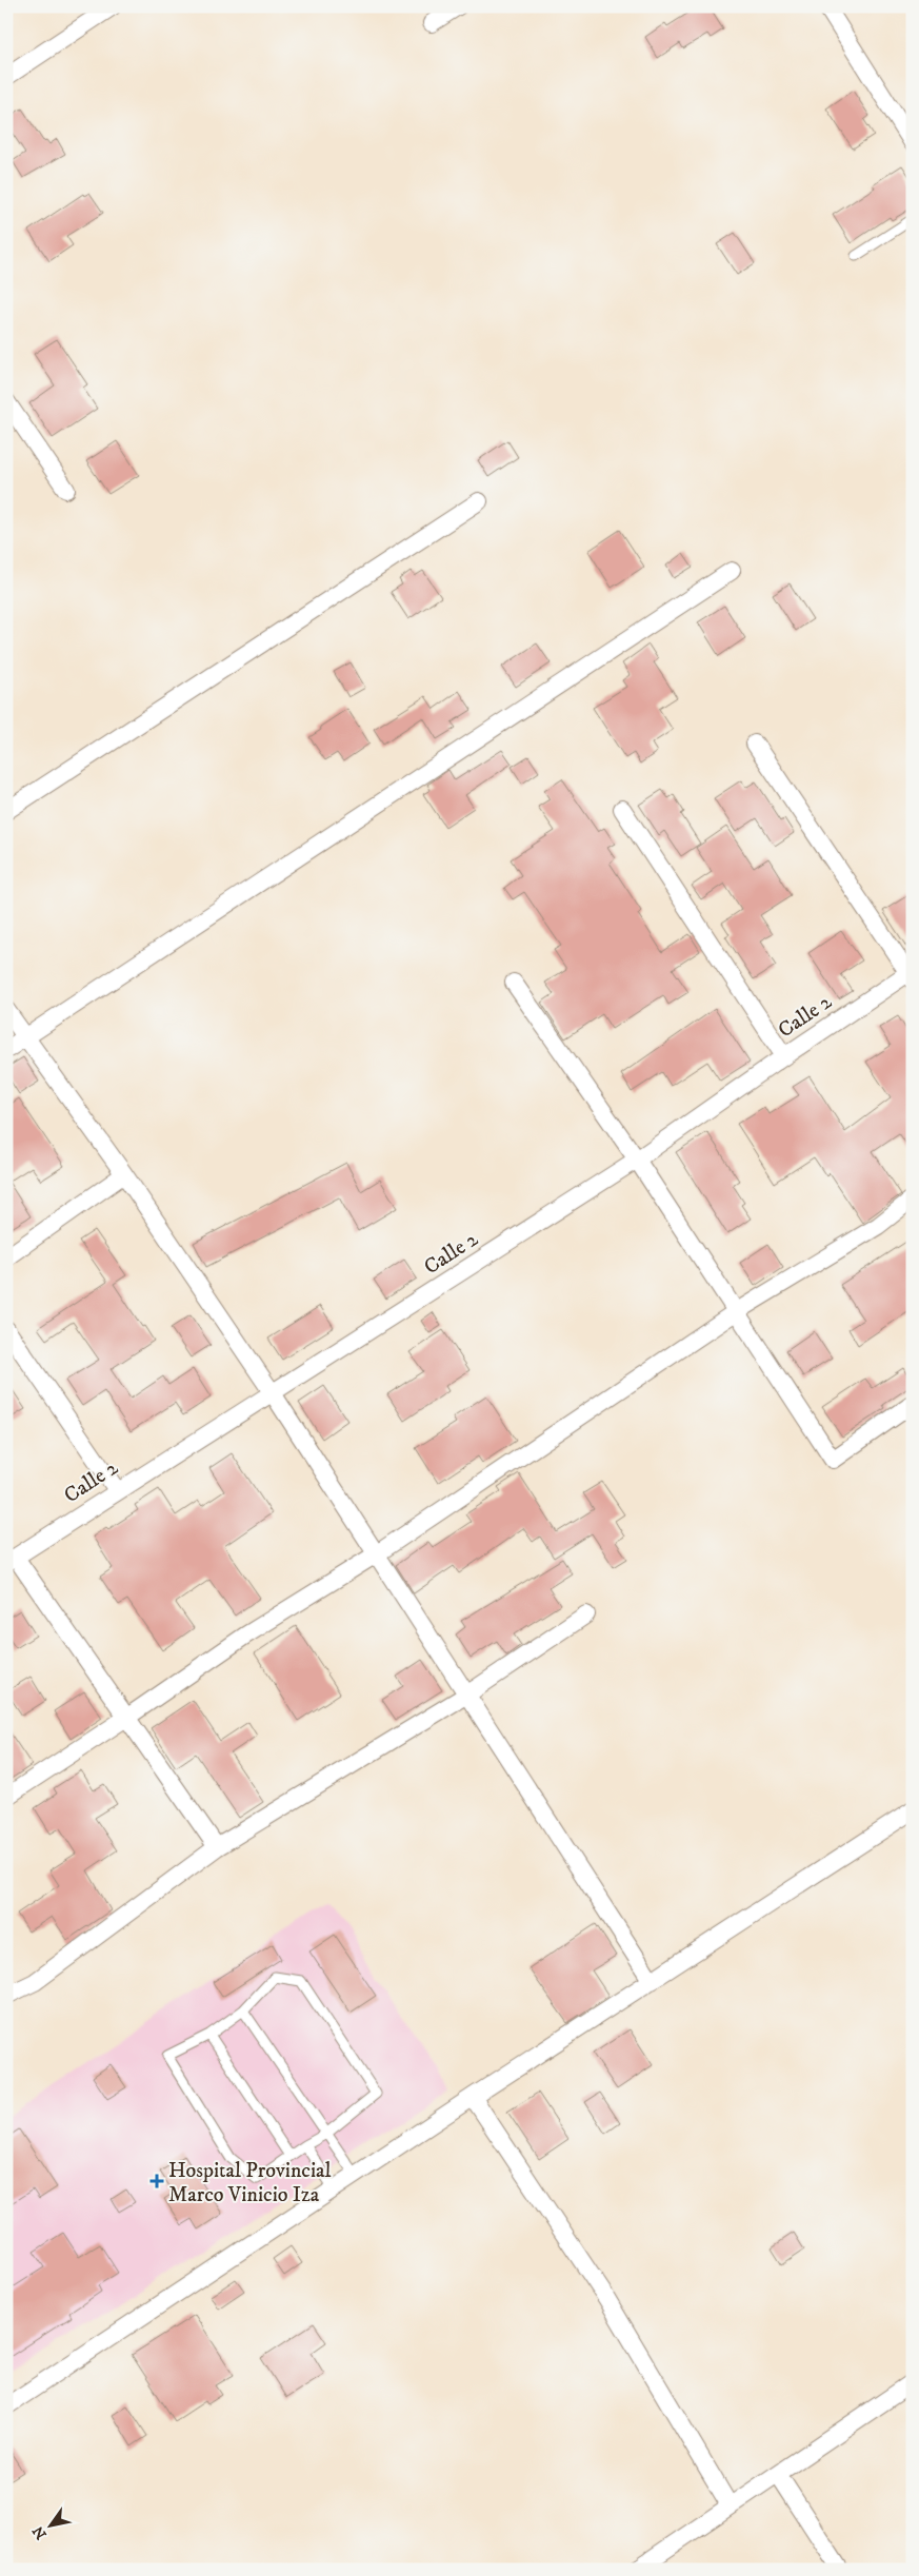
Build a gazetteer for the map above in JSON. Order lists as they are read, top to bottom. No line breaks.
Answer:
{"streets":{"street":["Calle 2"]},"places":{"health":["Hospital Provincial Marco Vinicio Iza"]},"north":"bottom left"}
